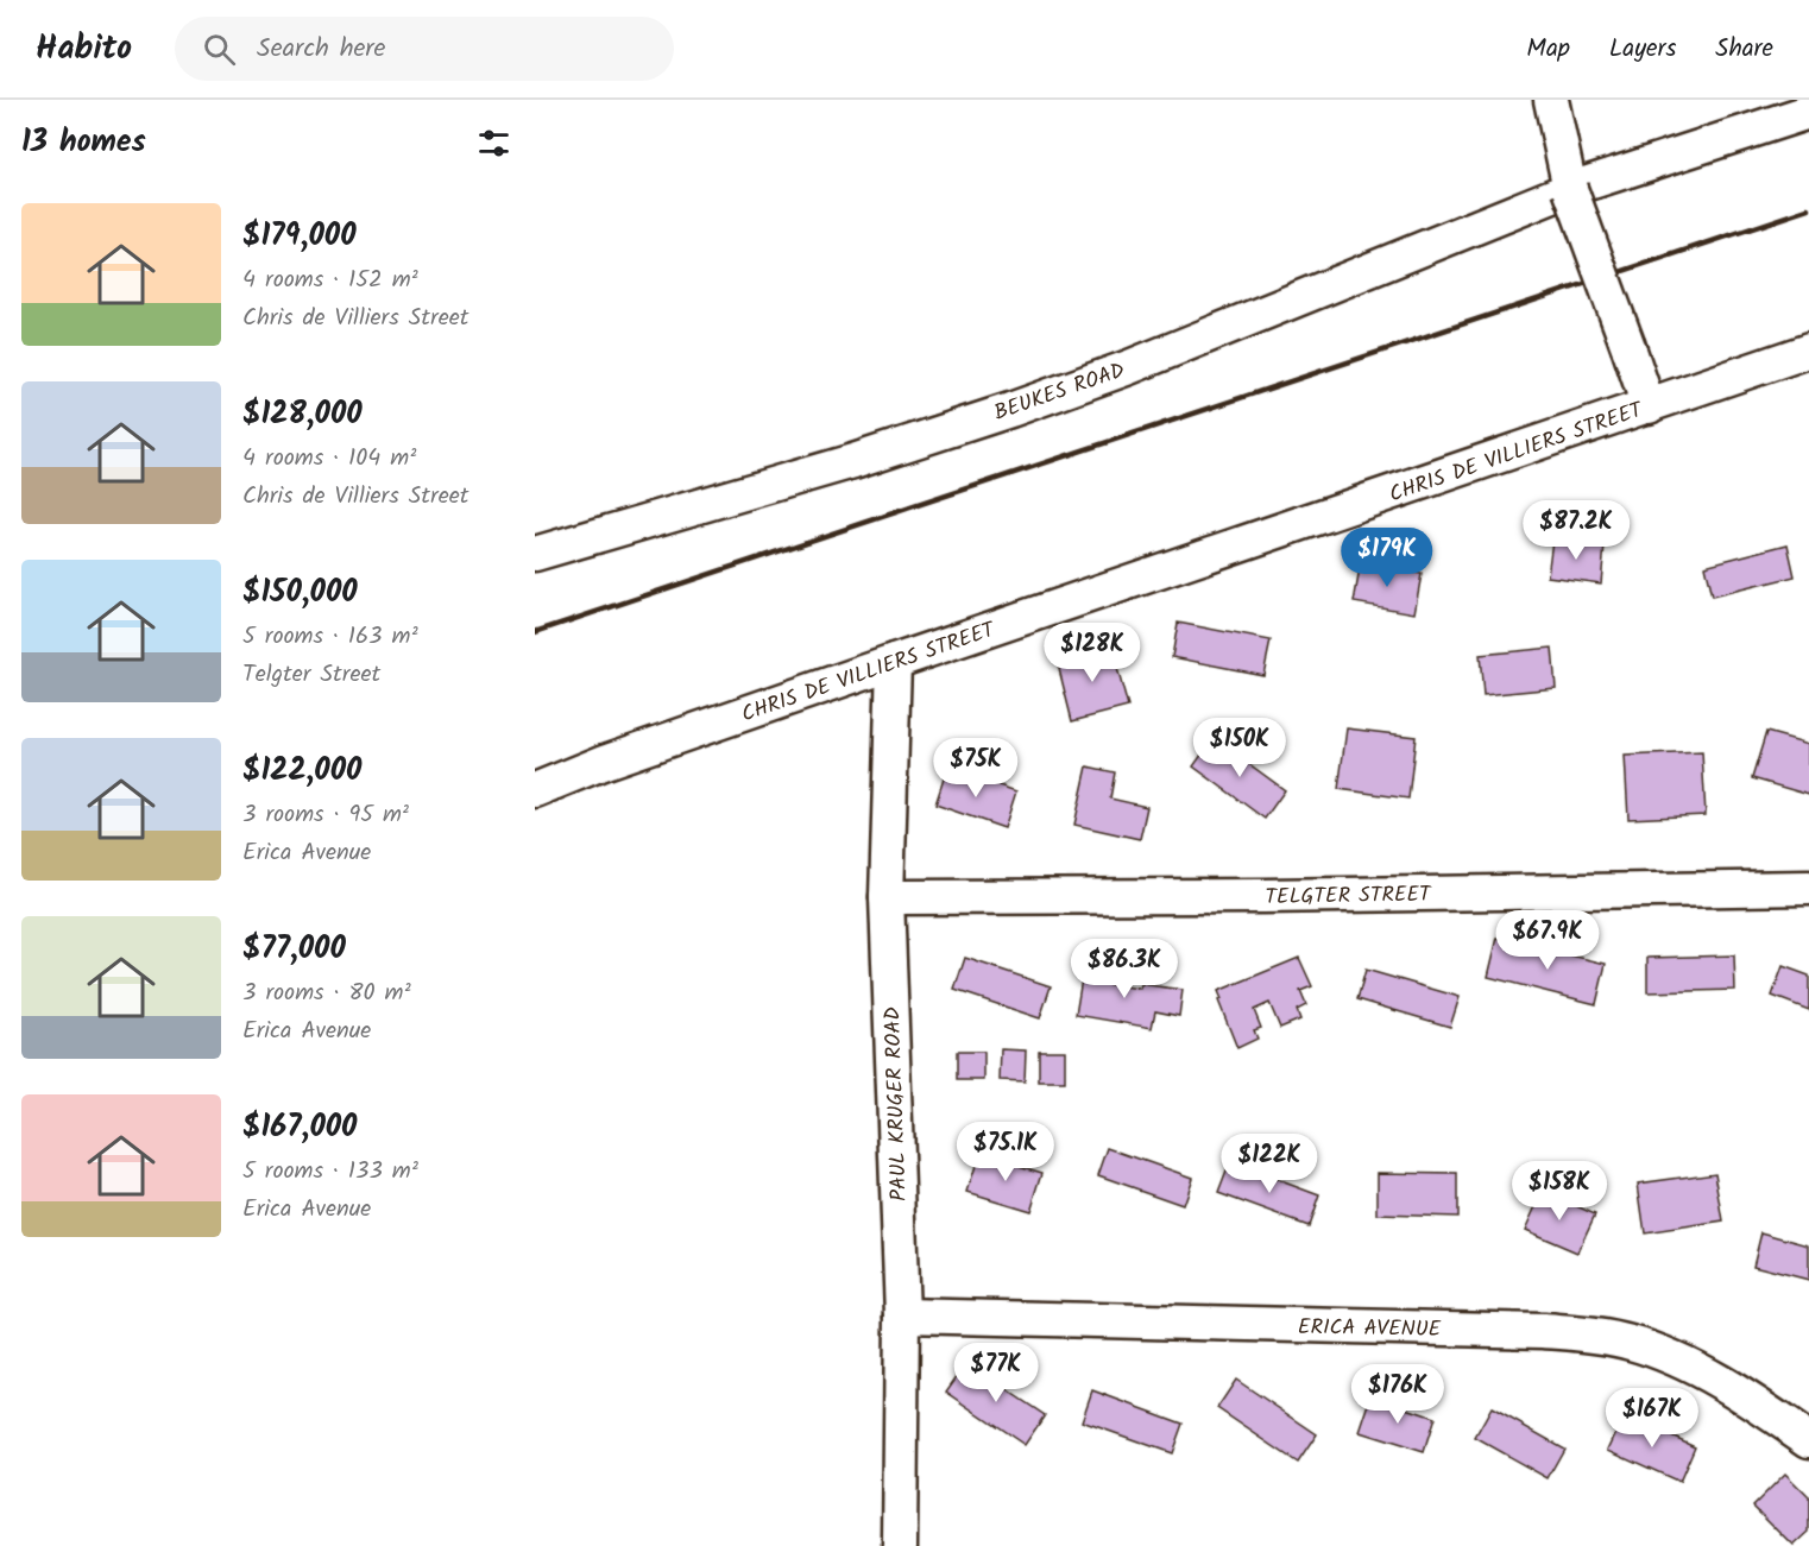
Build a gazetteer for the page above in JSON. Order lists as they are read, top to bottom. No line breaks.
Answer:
{"streets":{"street":["BEUKES ROAD","CHRIS DE VILLIERS STREET","TELGTER STREET","PAUL KRUGER ROAD","ERICA AVENUE"]},"crossings":[["CHRIS DE VILLIERS STREET","PAUL KRUGER ROAD"],["TELGTER STREET","PAUL KRUGER ROAD"],["PAUL KRUGER ROAD","ERICA AVENUE"]],"page":{"header":"Habito","search":"Search here","nav":["Map","Layers","Share"],"heading":"13 homes","list":[{"name":"$179,000","note":"4 rooms · 152 m² · Chris de Villiers Street"},{"name":"$128,000","note":"4 rooms · 104 m² · Chris de Villiers Street"},{"name":"$150,000","note":"5 rooms · 163 m² · Telgter Street"},{"name":"$122,000","note":"3 rooms · 95 m² · Erica Avenue"},{"name":"$77,000","note":"3 rooms · 80 m² · Erica Avenue"},{"name":"$167,000","note":"5 rooms · 133 m² · Erica Avenue"}],"price":["$87.2K","$179K","$128K","$150K","$75K","$67.9K","$86.3K","$75.1K","$122K","$158K","$77K","$176K","$167K"]}}
